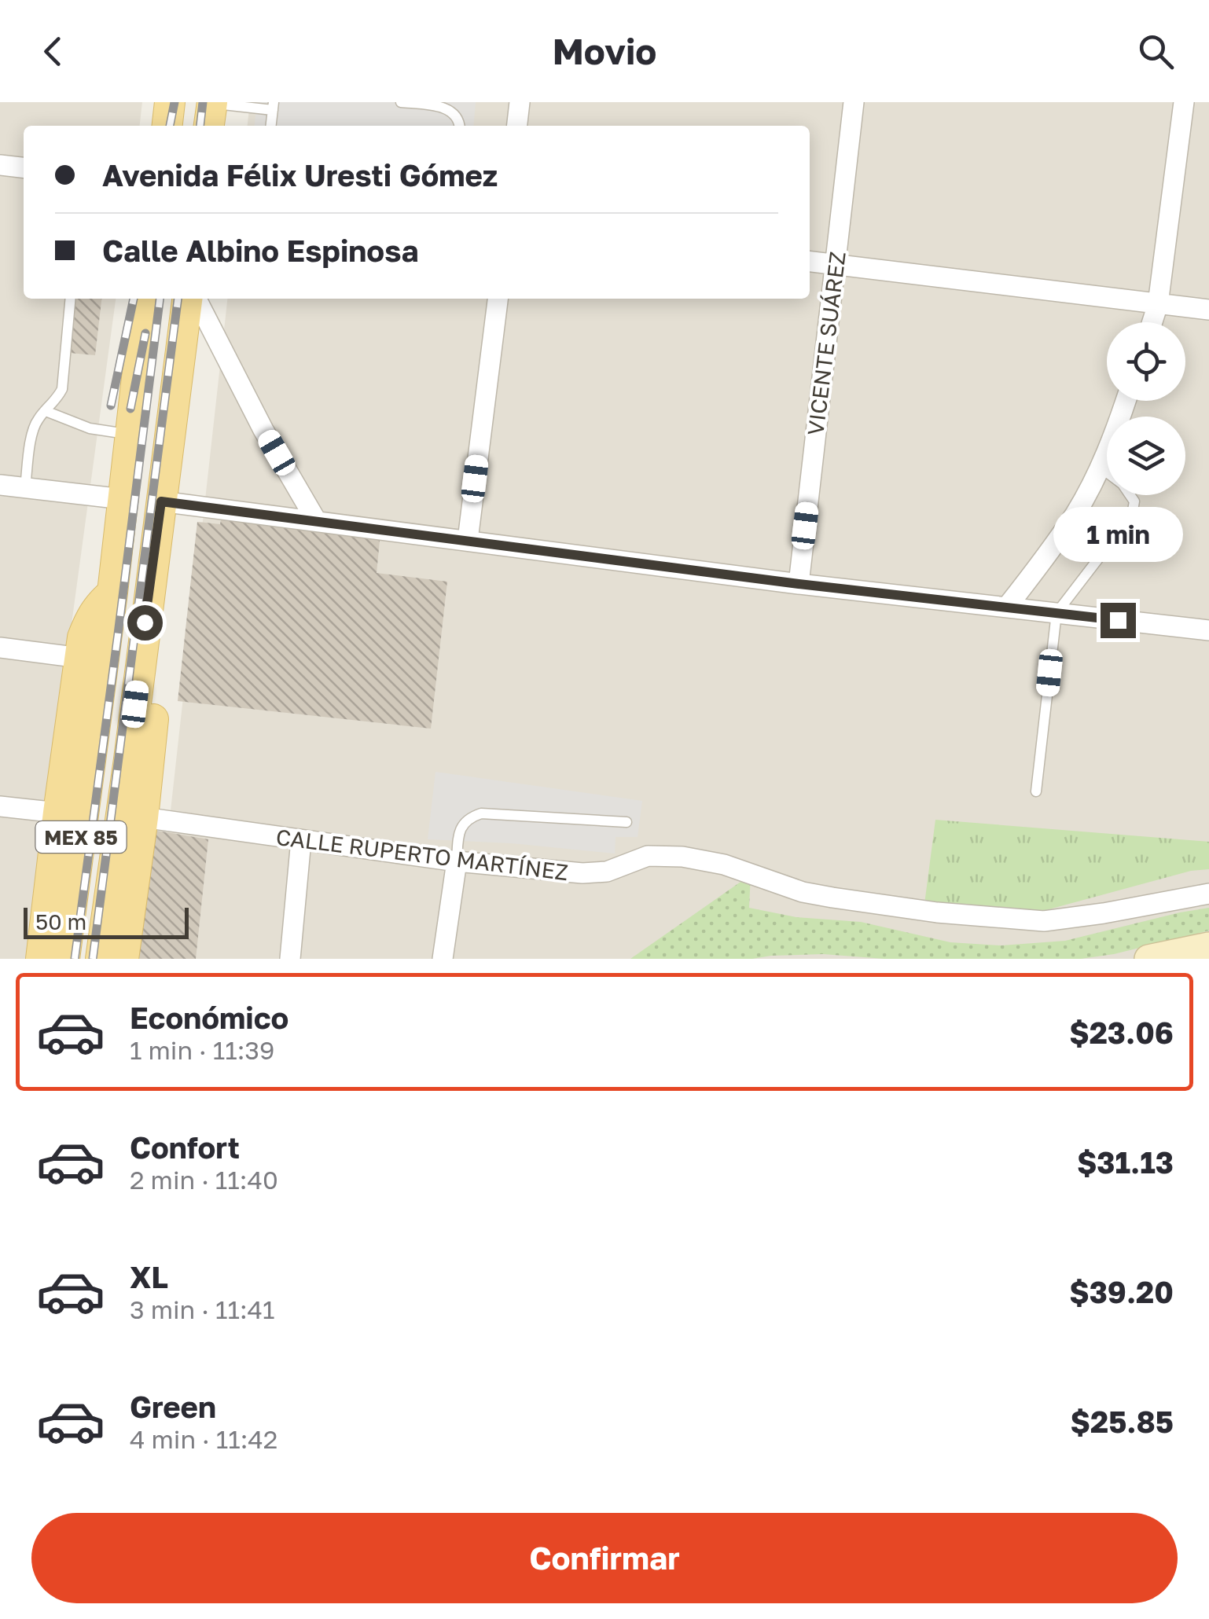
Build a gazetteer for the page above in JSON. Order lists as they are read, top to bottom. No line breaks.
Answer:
{"streets":{"main road":["MEX 85"],"street":["VICENTE SUÁREZ","CALLE RUPERTO MARTÍNEZ"]},"scale_bar":"50 m","page":{"header":"Movio","banner":["Avenida Félix Uresti Gómez","Calle Albino Espinosa"],"bubble":"1 min","scale":"50 m","list":[{"name":"Económico","note":"1 min · 11:39","value":"$23.06"},{"name":"Confort","note":"2 min · 11:40","value":"$31.13"},{"name":"XL","note":"3 min · 11:41","value":"$39.20"},{"name":"Green","note":"4 min · 11:42","value":"$25.85"}],"buttons":"Confirmar"}}
